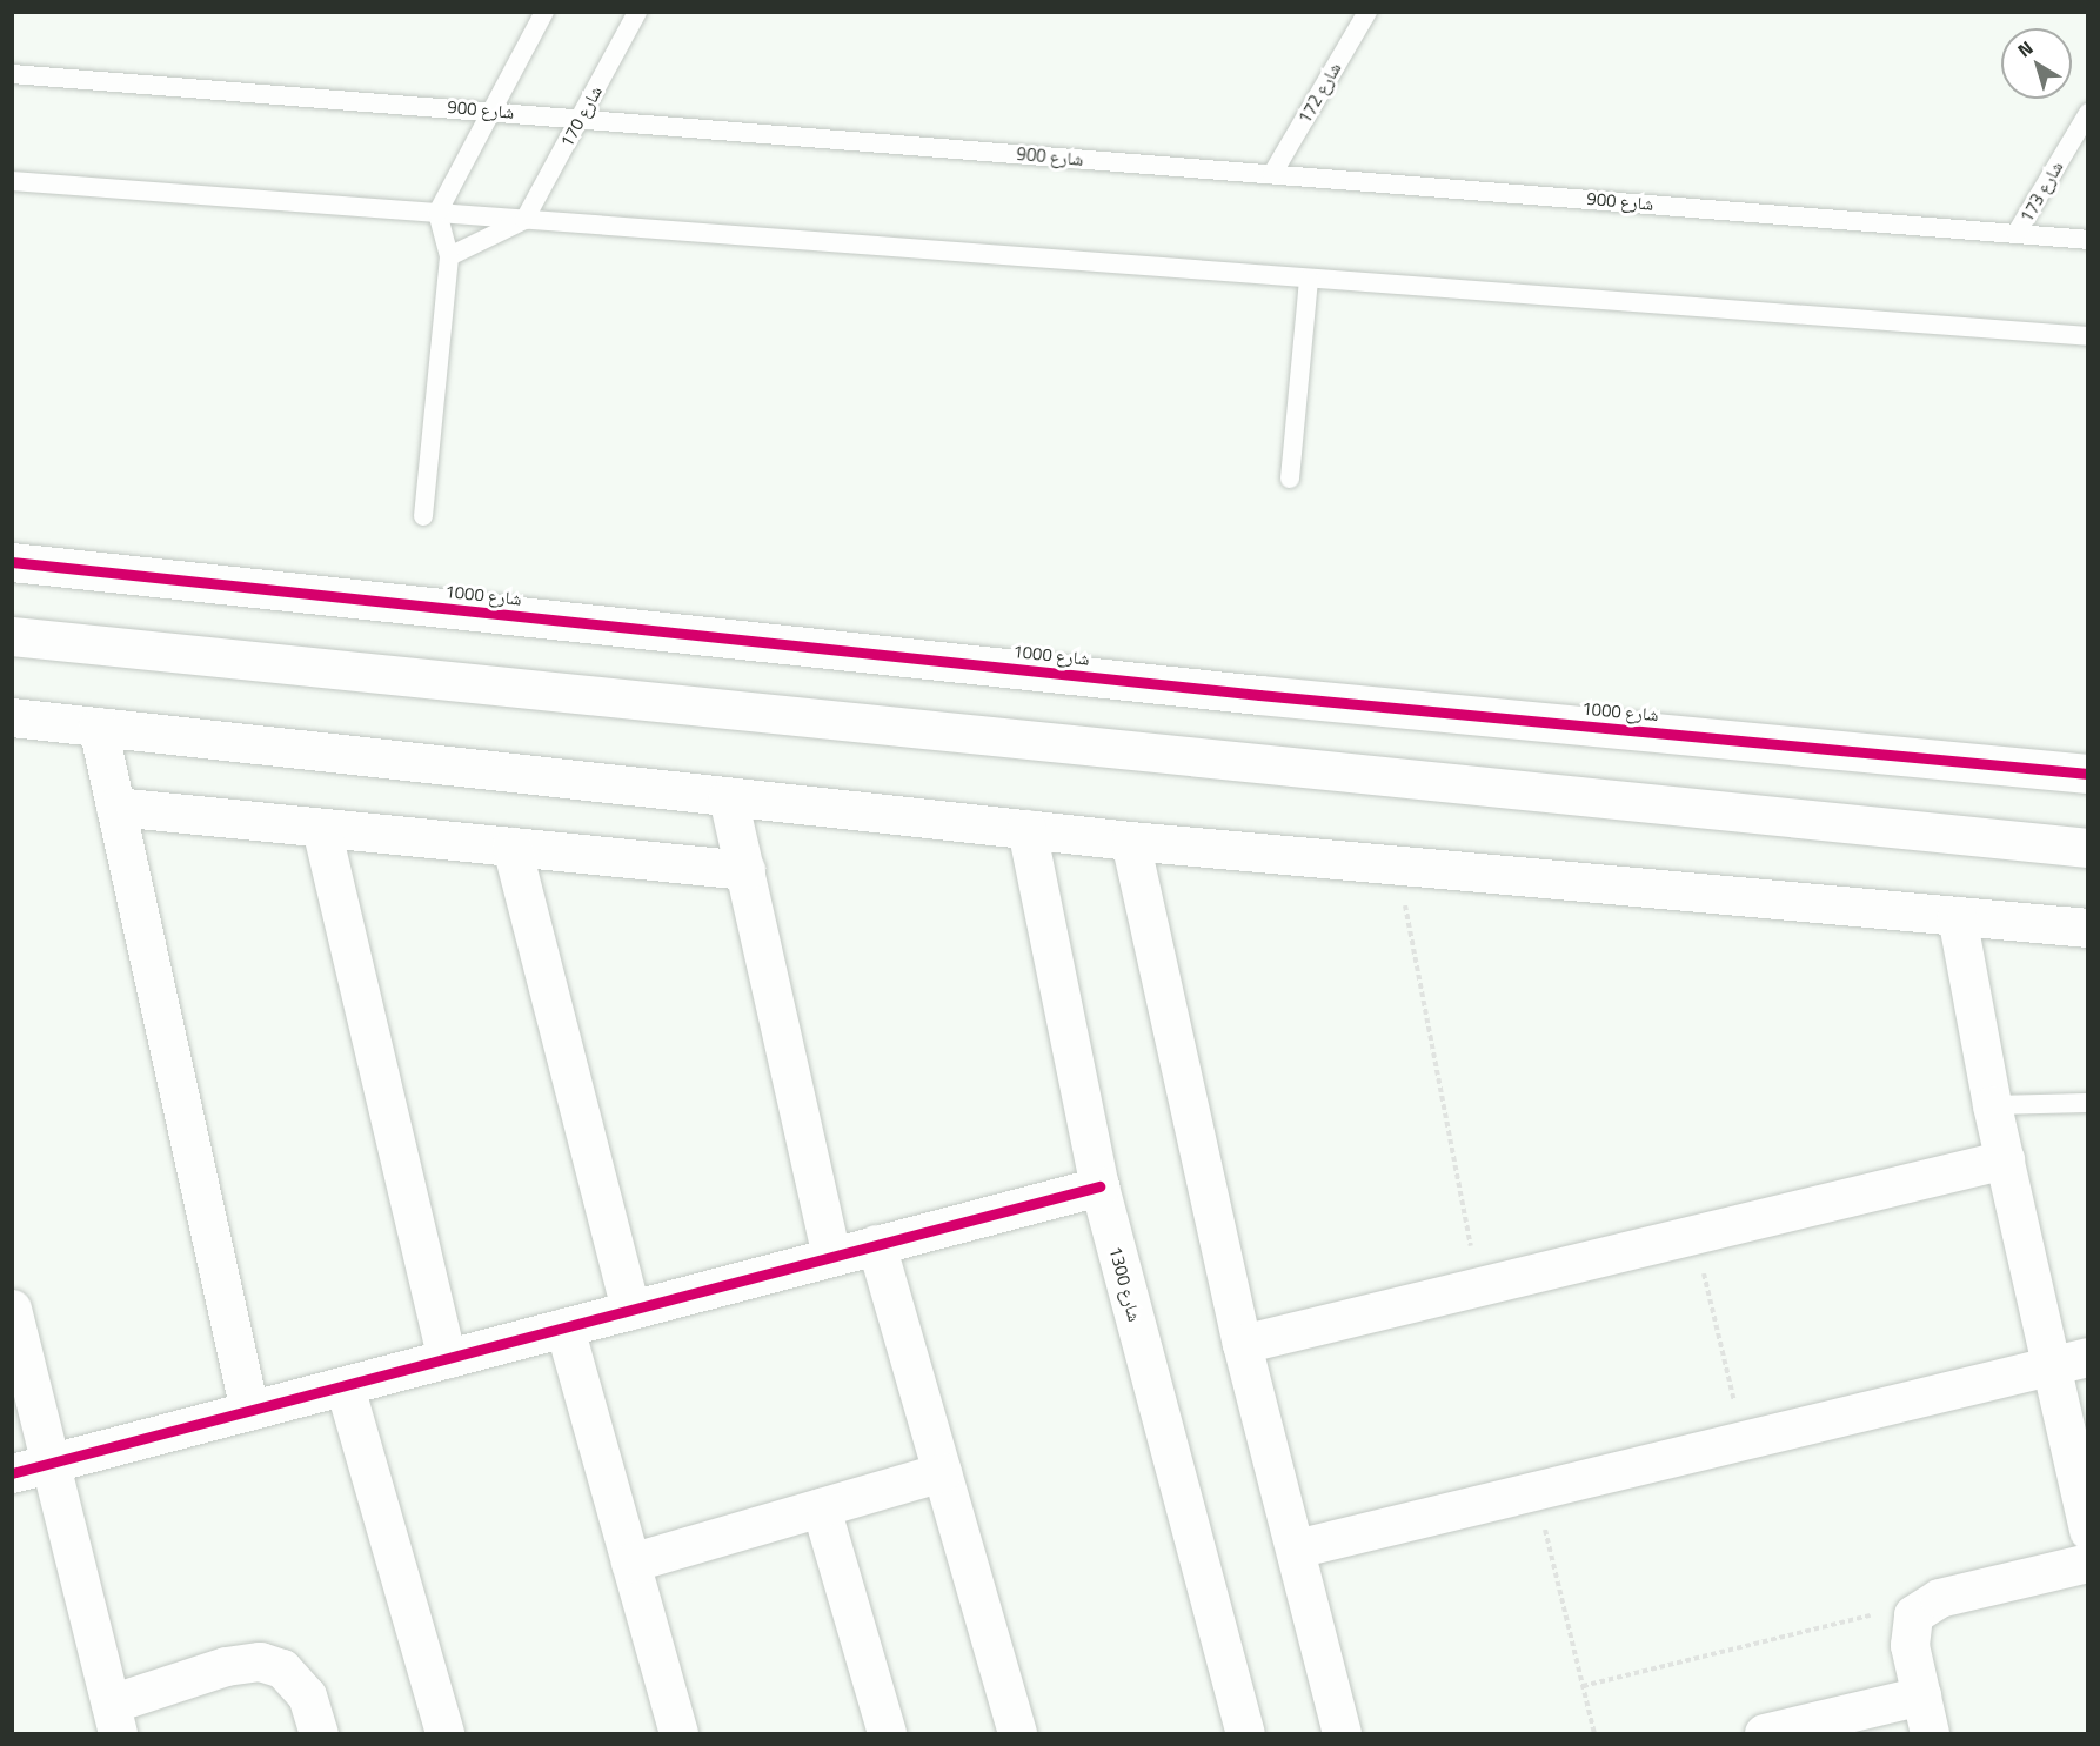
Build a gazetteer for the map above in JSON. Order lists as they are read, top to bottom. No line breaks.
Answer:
{"streets":{"street":["شارع 1000","شارع 1300"],"lane":["شارع 172","شارع 900","شارع 170","شارع 173"]},"crossings":[["شارع 172","شارع 900"],["شارع 900","شارع 170"],["شارع 900","شارع 173"]],"north":"top left"}
